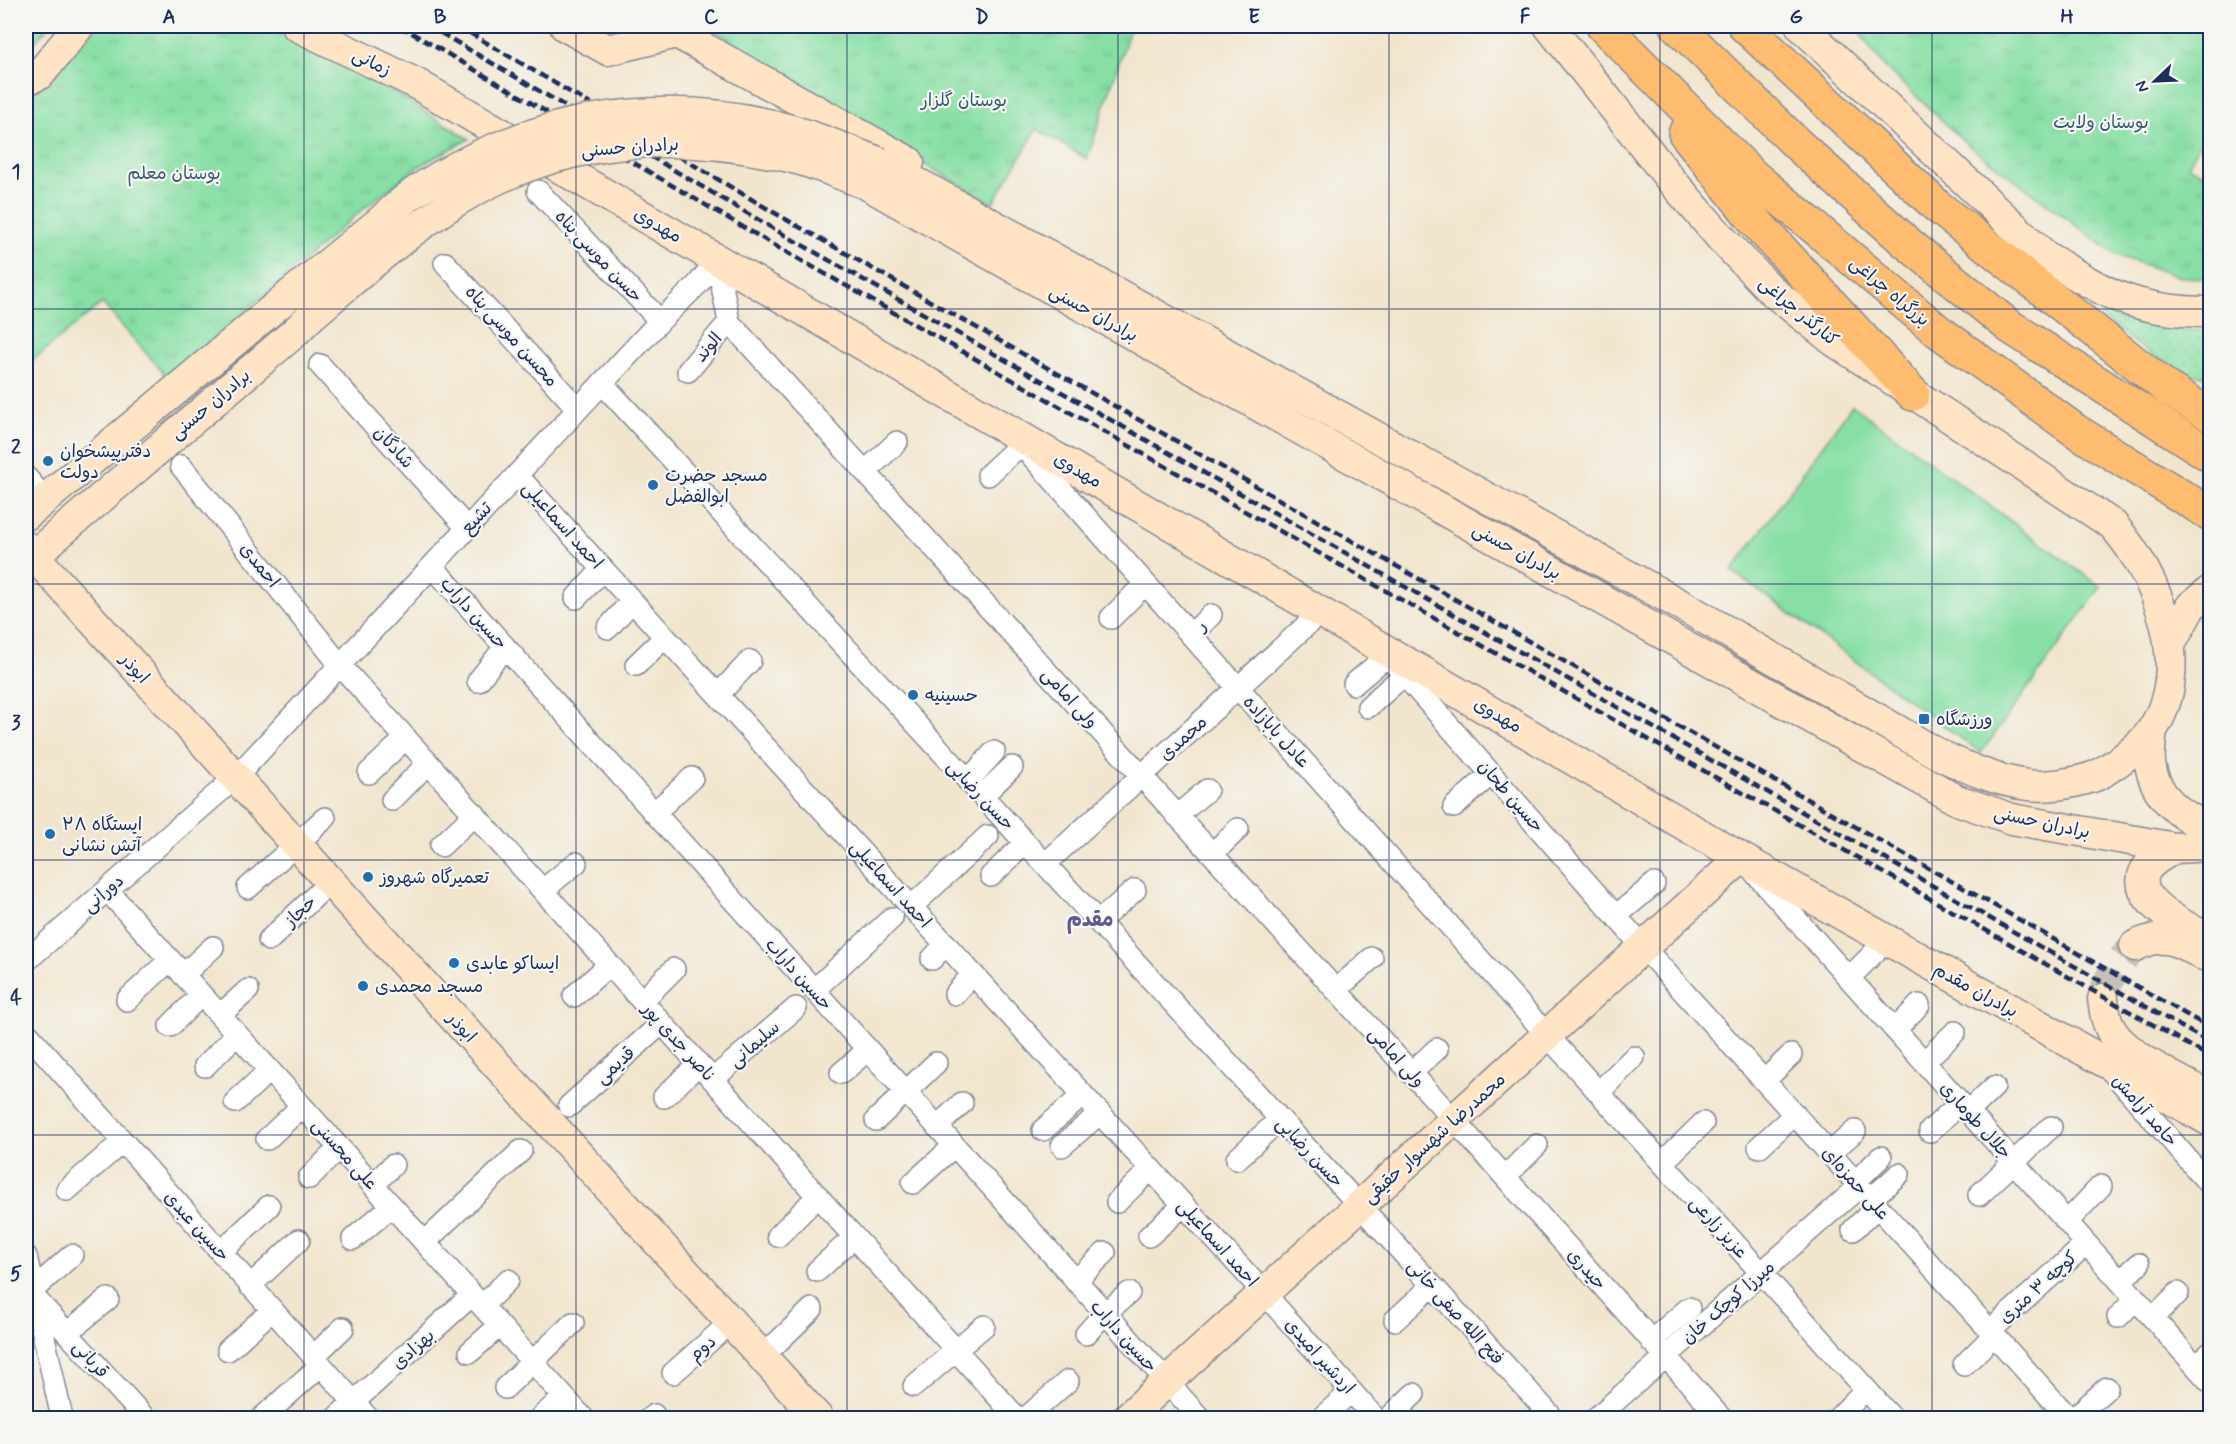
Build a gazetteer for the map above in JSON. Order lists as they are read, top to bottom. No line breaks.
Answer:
{"streets":{"highway":["بزرگراه چراغی"],"main road":["زمانی","برادران حسنی","مهدوی","کنارگذر چراغی","ابوذر","برادران مقدم","محمدرضا شهسوار حقیقی"],"street":["حسن موسی پناه","محسن موسی پناه","الوند","شادگان","تشیع","احمد اسماعیلی","احمدی","حسین داراب","ر","ولی امامی","عادل بابازاده","محمدی","حسن رضایی","حسین طحان","دورانی","حجاز","ناصر جدی پور","سلیمانی","قدیمی","حامد آرامش","جلال طوماری","علی محسنی","علی حمزه‌ای","حسین عبدی","عزیز زارعی","حیدری","کوچه ۳ متری","میرزا کوچک خان","فتح الله صفی خانی","دوم","بهزادی","اردشیر امیدی","قربانی"]},"crossings":[["زمانی","مهدوی"],["برادران حسنی","ابوذر"],["مهدوی","تشیع"],["مهدوی","عادل بابازاده"],["مهدوی","محمدی"],["مهدوی","حسین طحان"],["مهدوی","برادران مقدم"],["مهدوی","جلال طوماری"],["مهدوی","محمدرضا شهسوار حقیقی"],["حسن موسی پناه","تشیع"],["محسن موسی پناه","تشیع"],["الوند","ولی امامی"],["شادگان","تشیع"],["تشیع","احمد اسماعیلی"],["تشیع","احمدی"],["تشیع","حسین داراب"],["تشیع","ابوذر"],["تشیع","حسن رضایی"],["تشیع","دورانی"],["تشیع","ناصر جدی پور"],["احمد اسماعیلی","محمدرضا شهسوار حقیقی"],["احمد اسماعیلی","اردشیر امیدی"],["احمدی","ناصر جدی پور"],["حسین داراب","محمدرضا شهسوار حقیقی"],["ر","عادل بابازاده"],["ابوذر","دورانی"],["ابوذر","حجاز"],["ابوذر","دوم"],["ولی امامی","محمدی"],["ولی امامی","محمدرضا شهسوار حقیقی"],["ولی امامی","حیدری"],["عادل بابازاده","محمدی"],["عادل بابازاده","محمدرضا شهسوار حقیقی"],["عادل بابازاده","عزیز زارعی"],["محمدی","حسن رضایی"],["حسن رضایی","محمدرضا شهسوار حقیقی"],["حسن رضایی","فتح الله صفی خانی"],["حسین طحان","محمدرضا شهسوار حقیقی"],["حسین طحان","علی حمزه‌ای"],["دورانی","علی محسنی"],["برادران مقدم","حامد آرامش"],["برادران مقدم","جلال طوماری"],["برادران مقدم","محمدرضا شهسوار حقیقی"],["ناصر جدی پور","سلیمانی"],["ناصر جدی پور","قدیمی"],["جلال طوماری","محمدرضا شهسوار حقیقی"],["جلال طوماری","کوچه ۳ متری"],["محمدرضا شهسوار حقیقی","علی حمزه‌ای"],["محمدرضا شهسوار حقیقی","عزیز زارعی"],["محمدرضا شهسوار حقیقی","حیدری"],["محمدرضا شهسوار حقیقی","فتح الله صفی خانی"],["محمدرضا شهسوار حقیقی","اردشیر امیدی"],["علی محسنی","بهزادی"],["علی حمزه‌ای","کوچه ۳ متری"],["علی حمزه‌ای","میرزا کوچک خان"],["حسین عبدی","بهزادی"],["عزیز زارعی","میرزا کوچک خان"],["حیدری","میرزا کوچک خان"]],"districts":["مقدم"],"parks":["بوستان گلزار","بوستان ولایت","بوستان معلم"],"places":{"other":["دفترپیشخوان دولت","مسجد حضرت ابوالفضل","حسینیه","ایستگاه ۲۸ آتش نشانی","تعمیرگاه شهروز","ایساکو عابدی","مسجد محمدی"],"transit":["ورزشگاه"]},"north":"bottom left","grid":{"columns":["A","B","C","D","E","F","G","H"],"rows":["1","2","3","4","5"]}}
